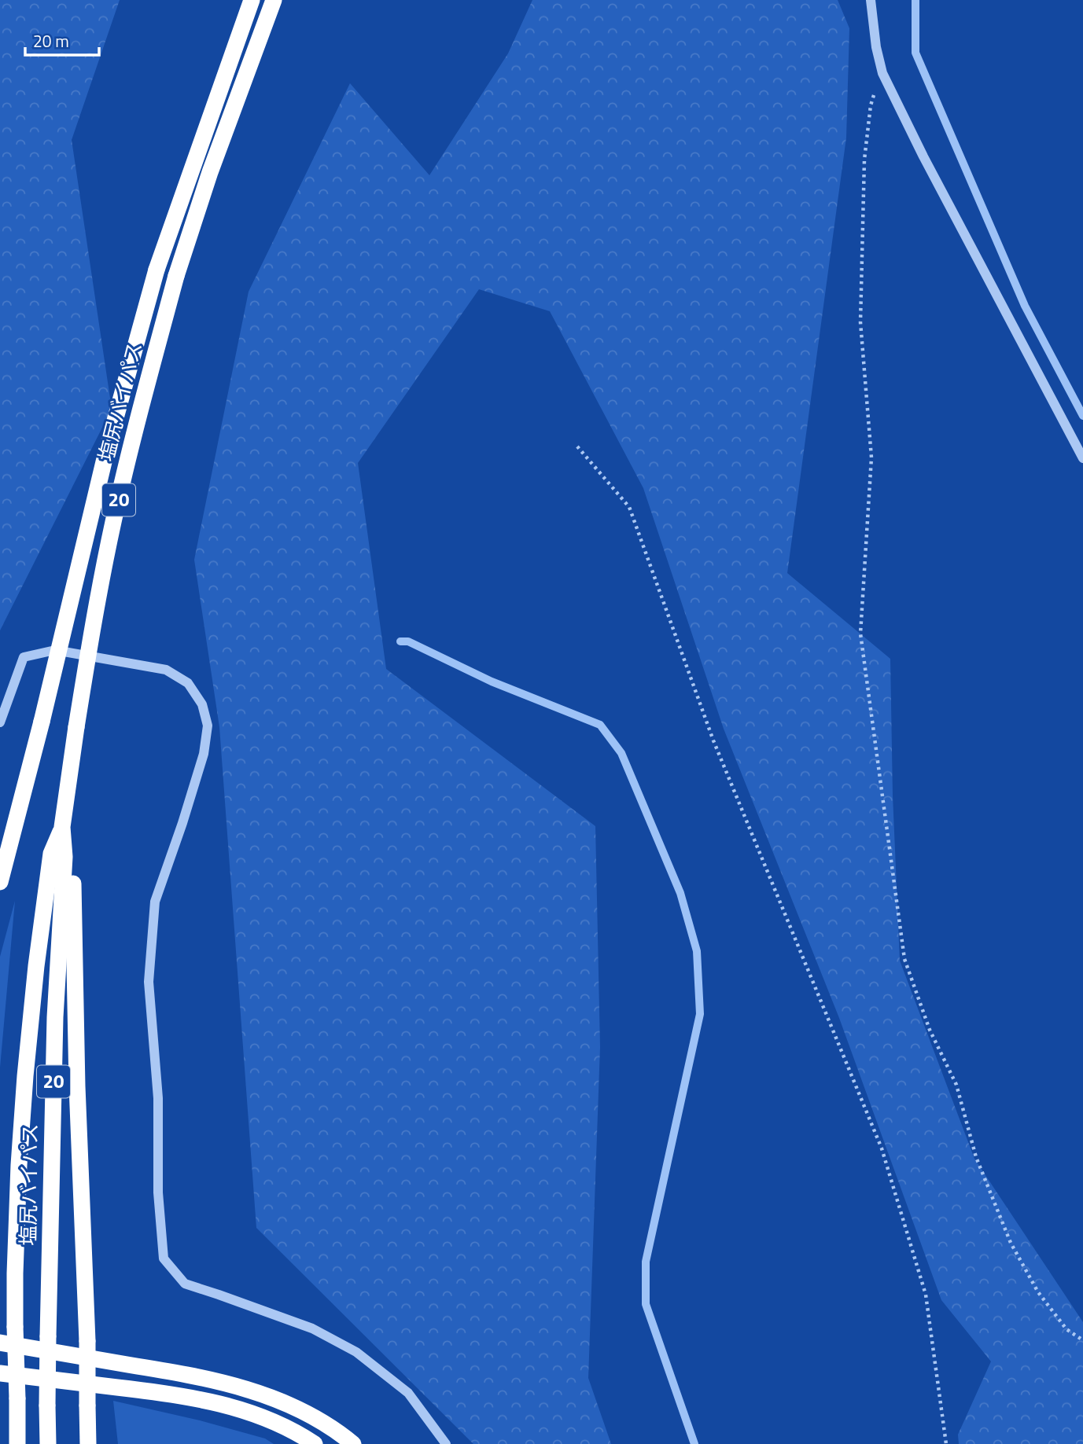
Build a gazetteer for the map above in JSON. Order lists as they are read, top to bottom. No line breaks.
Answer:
{"streets":{"highway":["塩尻バイパス","20"]},"scale_bar":"20 m"}
